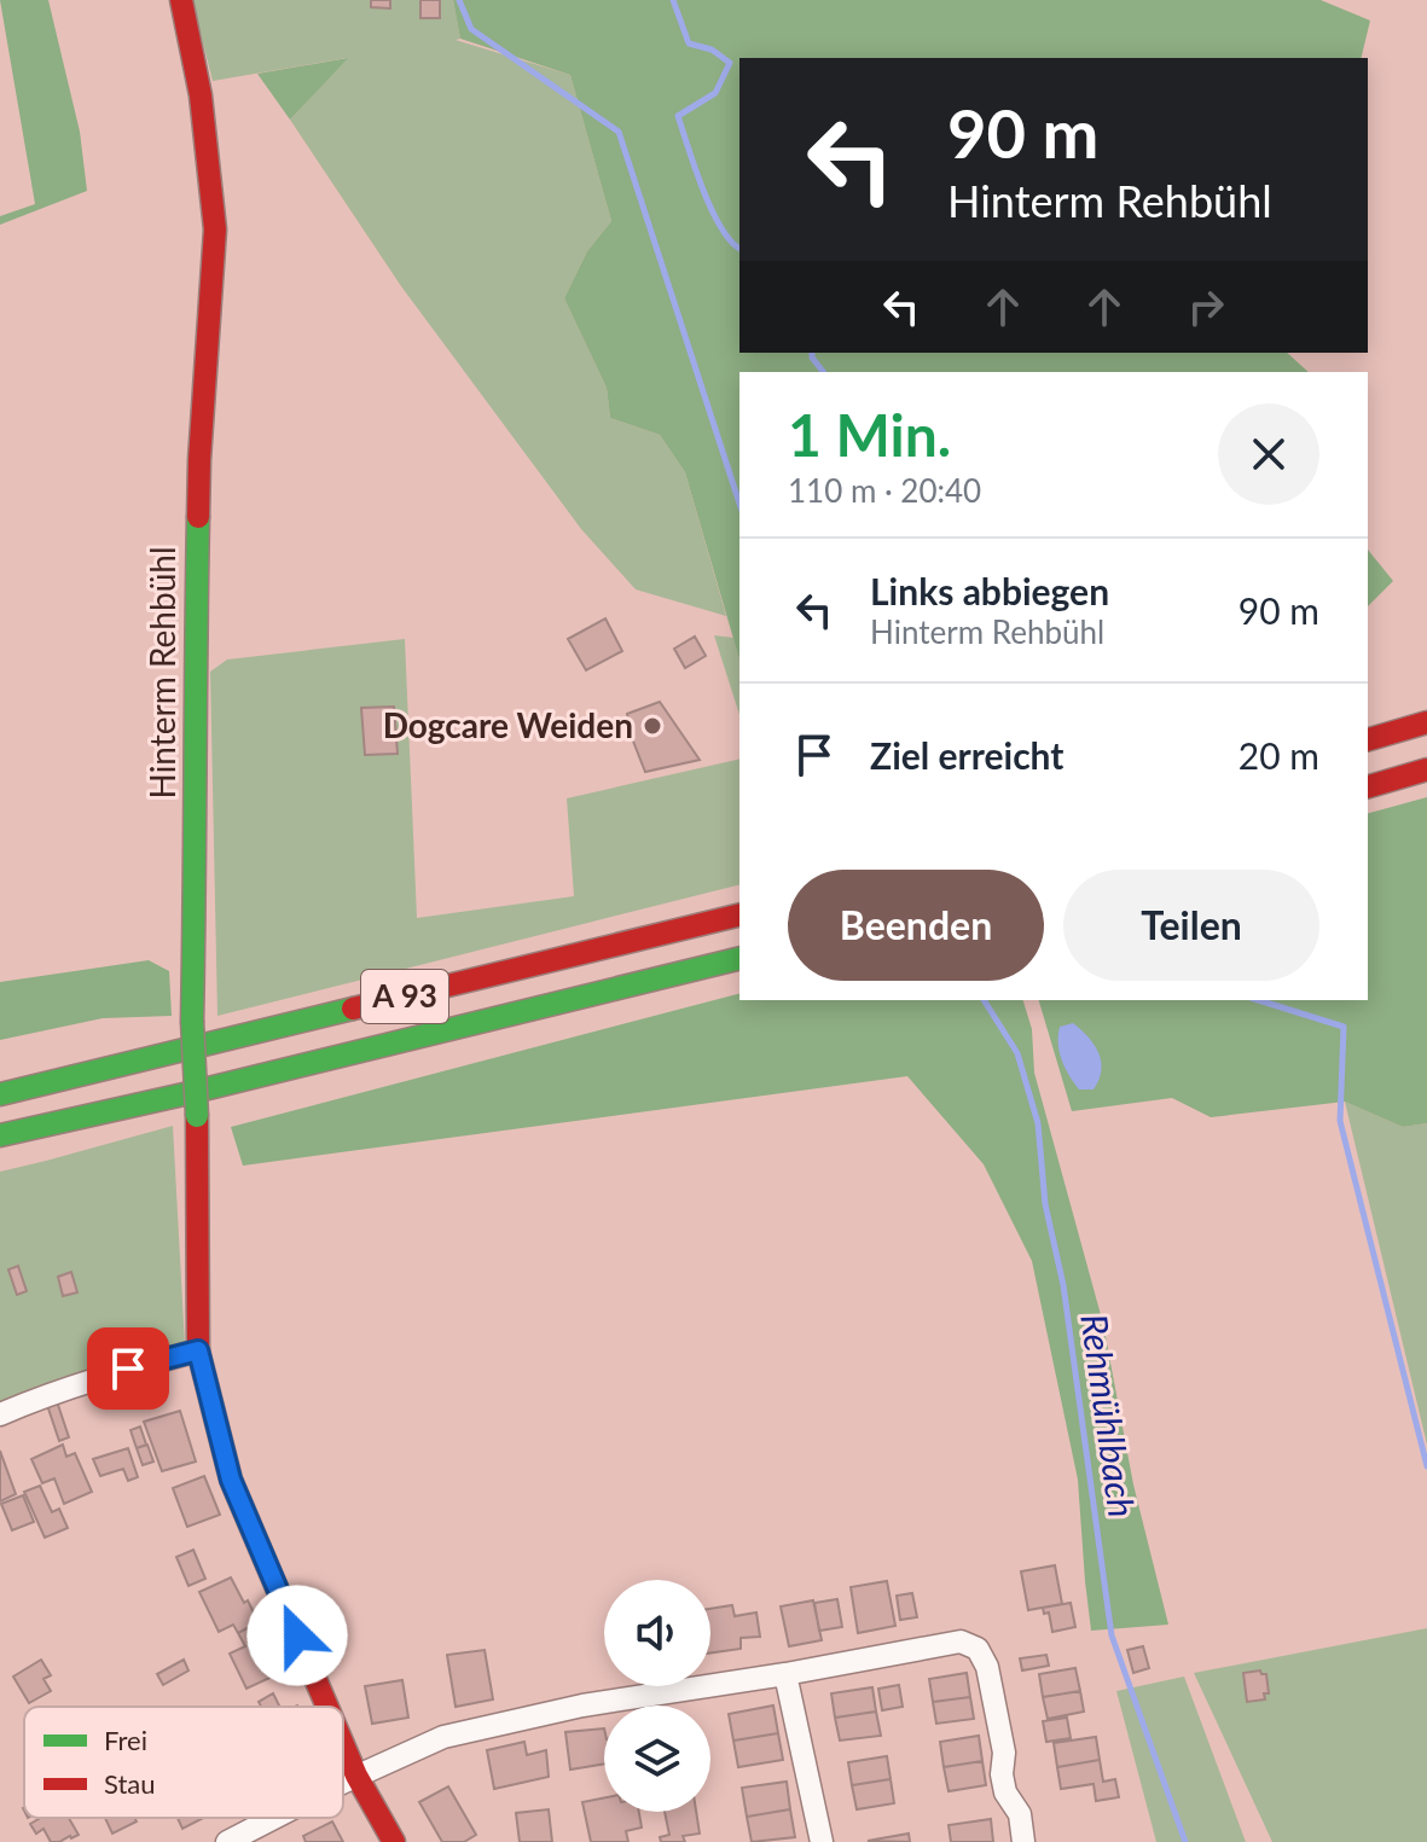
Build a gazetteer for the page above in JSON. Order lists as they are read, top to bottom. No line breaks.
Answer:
{"streets":{"main road":["Hinterm Rehbühl","A 93"]},"water":["Rehmühlbach"],"places":["Dogcare Weiden"],"legend":["Frei","Stau"],"page":{"turn":["90 m","Hinterm Rehbühl"],"heading":["1 Min.","110 m · 20:40"],"list":[{"name":"Links abbiegen","note":"Hinterm Rehbühl","value":"90 m"},{"name":"Ziel erreicht","value":"20 m"}],"buttons":["Beenden","Teilen"]}}
